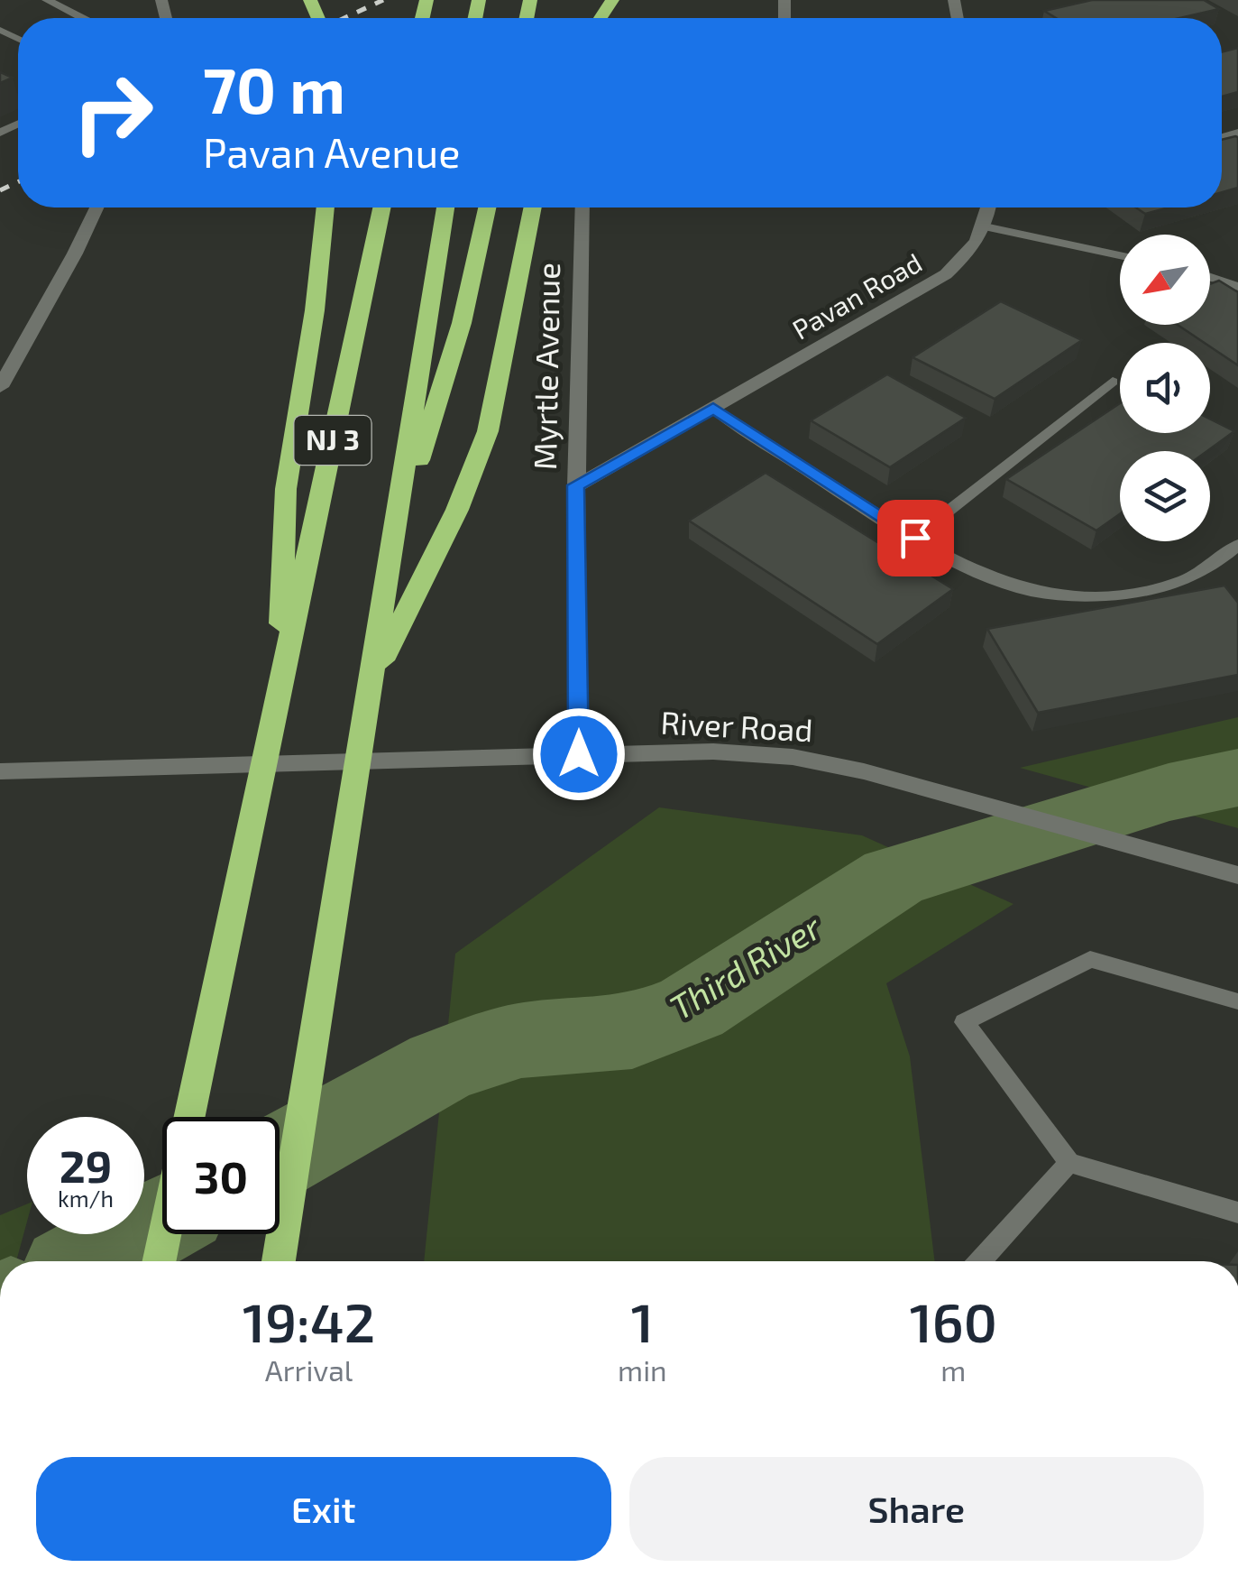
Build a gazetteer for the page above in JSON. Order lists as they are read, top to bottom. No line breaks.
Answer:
{"streets":{"highway":["NJ 3"],"street":["Pavan Road","Myrtle Avenue","River Road"]},"crossings":[["Pavan Road","Myrtle Avenue"],["Myrtle Avenue","River Road"]],"water":["Third River"],"north":"bottom left","page":{"turn":["70 m","Pavan Avenue"],"speed":"29 km/h","limit":"30","eta":["19:42","Arrival","1","min","160","m"],"buttons":["Exit","Share"]}}
